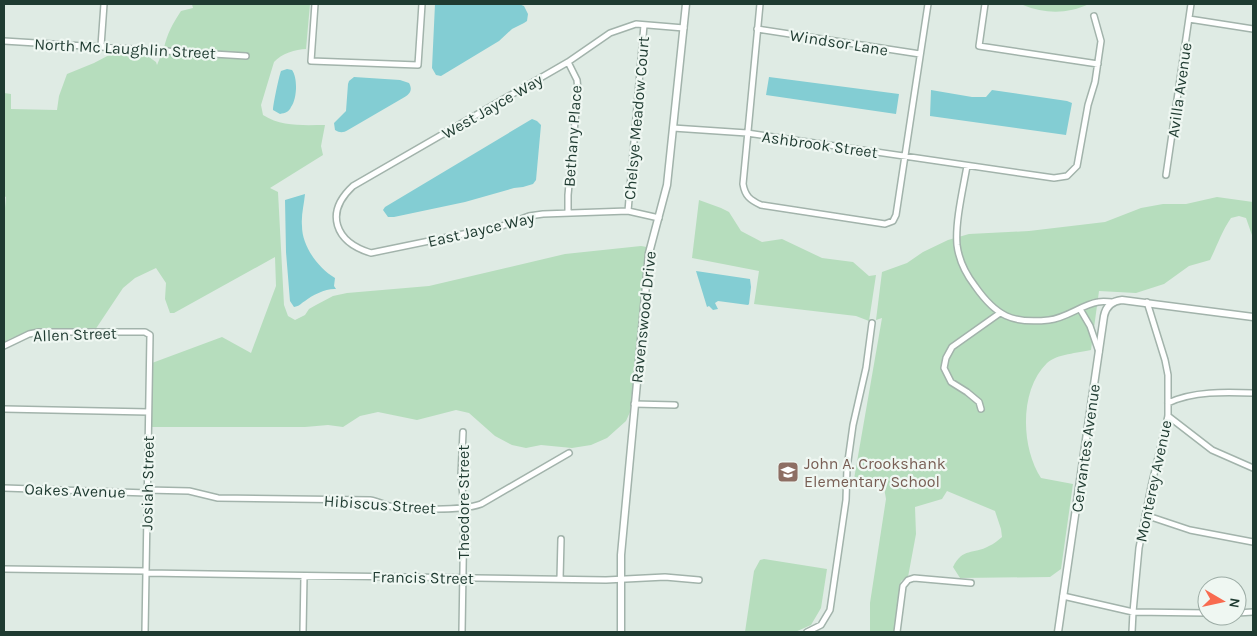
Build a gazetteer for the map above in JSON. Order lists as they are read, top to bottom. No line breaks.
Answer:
{"streets":{"street":["Windsor Lane","North Mc Laughlin Street","Avilla Avenue","West Jayce Way","Chelsye Meadow Court","Bethany Place","Ashbrook Street","East Jayce Way","Ravenswood Drive","Allen Street","Cervantes Avenue","Monterey Avenue","Josiah Street","Oakes Avenue","Theodore Street","Hibiscus Street","Francis Street"]},"crossings":[["West Jayce Way","Chelsye Meadow Court"],["West Jayce Way","Bethany Place"],["West Jayce Way","East Jayce Way"],["West Jayce Way","Ravenswood Drive"],["Chelsye Meadow Court","East Jayce Way"],["Bethany Place","East Jayce Way"],["Ashbrook Street","Ravenswood Drive"],["East Jayce Way","Ravenswood Drive"],["Ravenswood Drive","Francis Street"],["Allen Street","Josiah Street"],["Josiah Street","Oakes Avenue"],["Josiah Street","Hibiscus Street"],["Josiah Street","Francis Street"],["Oakes Avenue","Hibiscus Street"],["Theodore Street","Hibiscus Street"],["Theodore Street","Francis Street"]],"places":{"school or university":["John A. Crookshank Elementary School"]},"north":"right"}
